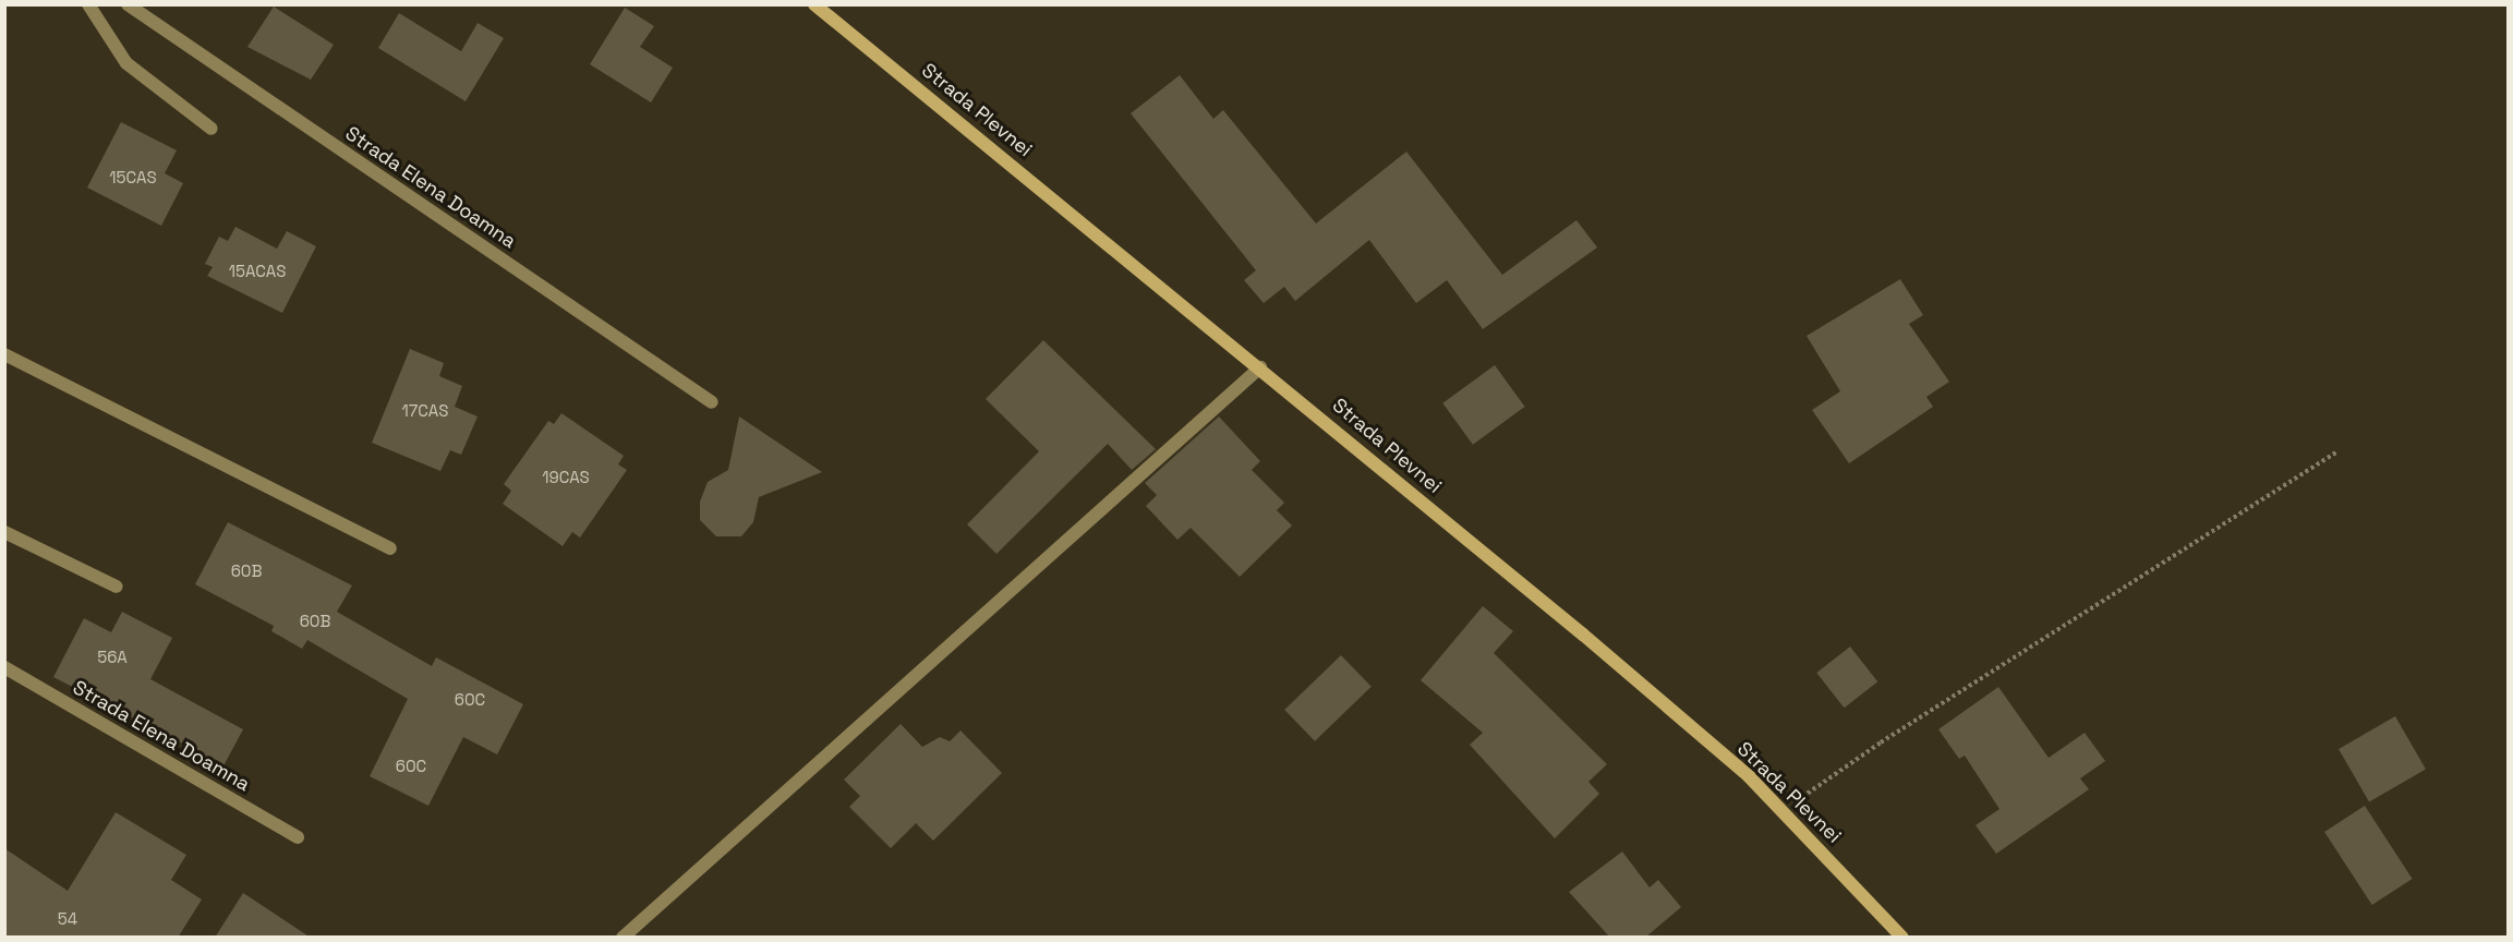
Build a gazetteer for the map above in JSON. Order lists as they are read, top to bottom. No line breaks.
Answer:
{"streets":{"street":["Strada Plevnei","Strada Elena Doamna"]},"house_numbers":["15CAS","15ACAS","17CAS","19CAS","60B","60B","56A","60C","60C","54"]}
